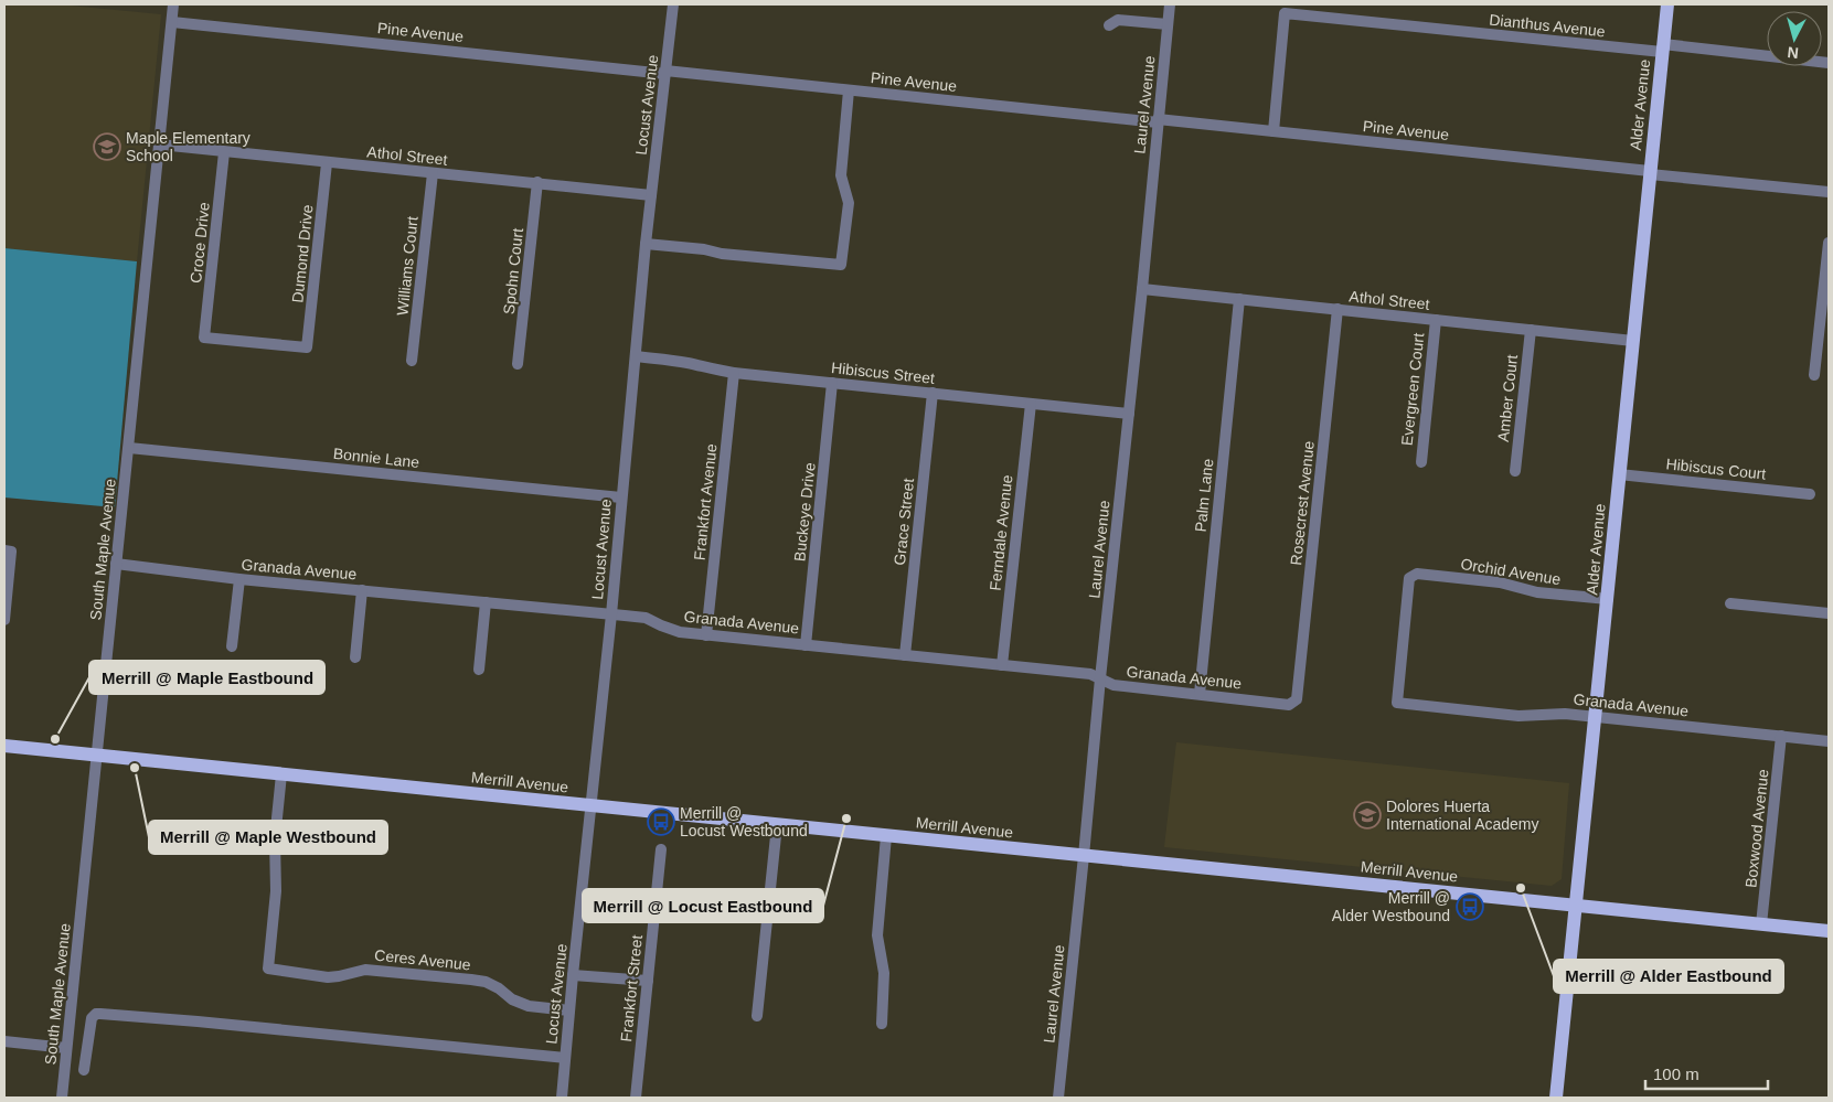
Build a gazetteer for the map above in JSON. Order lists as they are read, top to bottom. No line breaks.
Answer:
{"streets":{"main road":["Alder Avenue","Merrill Avenue"],"street":["Dianthus Avenue","Pine Avenue","Locust Avenue","Laurel Avenue","Athol Street","Croce Drive","Dumond Drive","Williams Court","Spohn Court","Hibiscus Street","Evergreen Court","Amber Court","Bonnie Lane","Hibiscus Court","Palm Lane","Frankfort Avenue","Rosecrest Avenue","Buckeye Drive","Grace Street","Ferndale Avenue","South Maple Avenue","Granada Avenue","Orchid Avenue","Boxwood Avenue","Ceres Avenue","Frankfort Street"]},"crossings":[["Dianthus Avenue","Pine Avenue"],["Dianthus Avenue","Alder Avenue"],["Pine Avenue","Locust Avenue"],["Pine Avenue","Laurel Avenue"],["Pine Avenue","Alder Avenue"],["Pine Avenue","South Maple Avenue"],["Locust Avenue","Athol Street"],["Locust Avenue","Hibiscus Street"],["Locust Avenue","Bonnie Lane"],["Locust Avenue","Granada Avenue"],["Locust Avenue","Merrill Avenue"],["Locust Avenue","Ceres Avenue"],["Laurel Avenue","Athol Street"],["Laurel Avenue","Hibiscus Street"],["Laurel Avenue","Granada Avenue"],["Laurel Avenue","Merrill Avenue"],["Alder Avenue","Athol Street"],["Alder Avenue","Hibiscus Court"],["Alder Avenue","Granada Avenue"],["Alder Avenue","Orchid Avenue"],["Alder Avenue","Merrill Avenue"],["Athol Street","Croce Drive"],["Athol Street","Dumond Drive"],["Athol Street","Williams Court"],["Athol Street","Spohn Court"],["Athol Street","Evergreen Court"],["Athol Street","Amber Court"],["Athol Street","Palm Lane"],["Athol Street","Rosecrest Avenue"],["Athol Street","South Maple Avenue"],["Croce Drive","Dumond Drive"],["Hibiscus Street","Frankfort Avenue"],["Hibiscus Street","Buckeye Drive"],["Hibiscus Street","Grace Street"],["Hibiscus Street","Ferndale Avenue"],["Bonnie Lane","South Maple Avenue"],["Palm Lane","Granada Avenue"],["Frankfort Avenue","Granada Avenue"],["Rosecrest Avenue","Granada Avenue"],["Buckeye Drive","Granada Avenue"],["Grace Street","Granada Avenue"],["Ferndale Avenue","Granada Avenue"],["South Maple Avenue","Granada Avenue"],["South Maple Avenue","Merrill Avenue"],["Granada Avenue","Orchid Avenue"],["Granada Avenue","Boxwood Avenue"],["Merrill Avenue","Boxwood Avenue"],["Merrill Avenue","Ceres Avenue"]],"places":{"school or university":["Maple Elementary School","Dolores Huerta International Academy"],"other":["Merrill @ Maple Eastbound","Merrill @ Maple Westbound","Merrill @ Locust Eastbound","Merrill @ Alder Eastbound"],"bus stop":["Merrill @ Locust Westbound","Merrill @ Alder Westbound"]},"scale_bar":"100 m","north":"bottom"}
